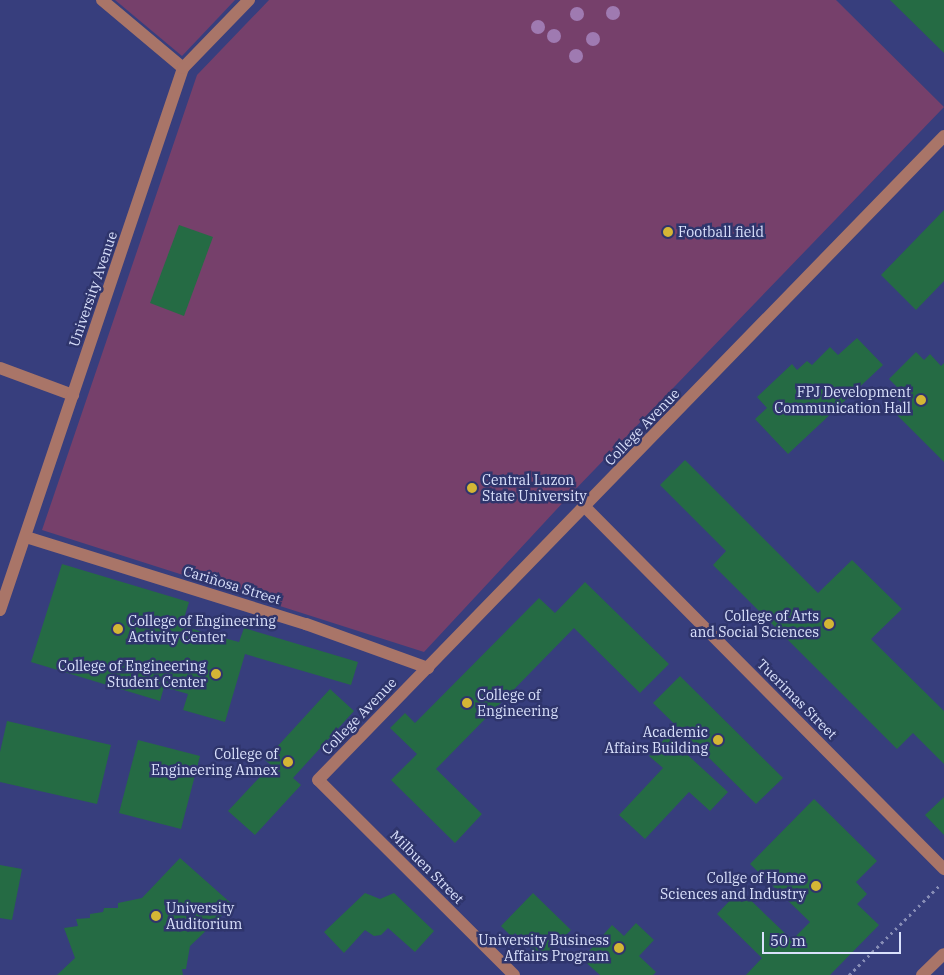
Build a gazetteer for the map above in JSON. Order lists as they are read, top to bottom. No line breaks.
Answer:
{"streets":{"street":["University Avenue","College Avenue","Cariñosa Street","Tuerimas Street","Milbuen Street"]},"crossings":[["University Avenue","Cariñosa Street"],["College Avenue","Cariñosa Street"],["College Avenue","Tuerimas Street"],["College Avenue","Milbuen Street"]],"places":["Football field","FPJ Development Communication Hall","Central Luzon State University","College of Arts and Social Sciences","College of Engineering Activity Center","College of Engineering Student Center","College of Engineering","Academic Affairs Building","College of Engineering Annex","Collge of Home Sciences and Industry","University Auditorium","University Business Affairs Program"],"scale_bar":"50 m"}
